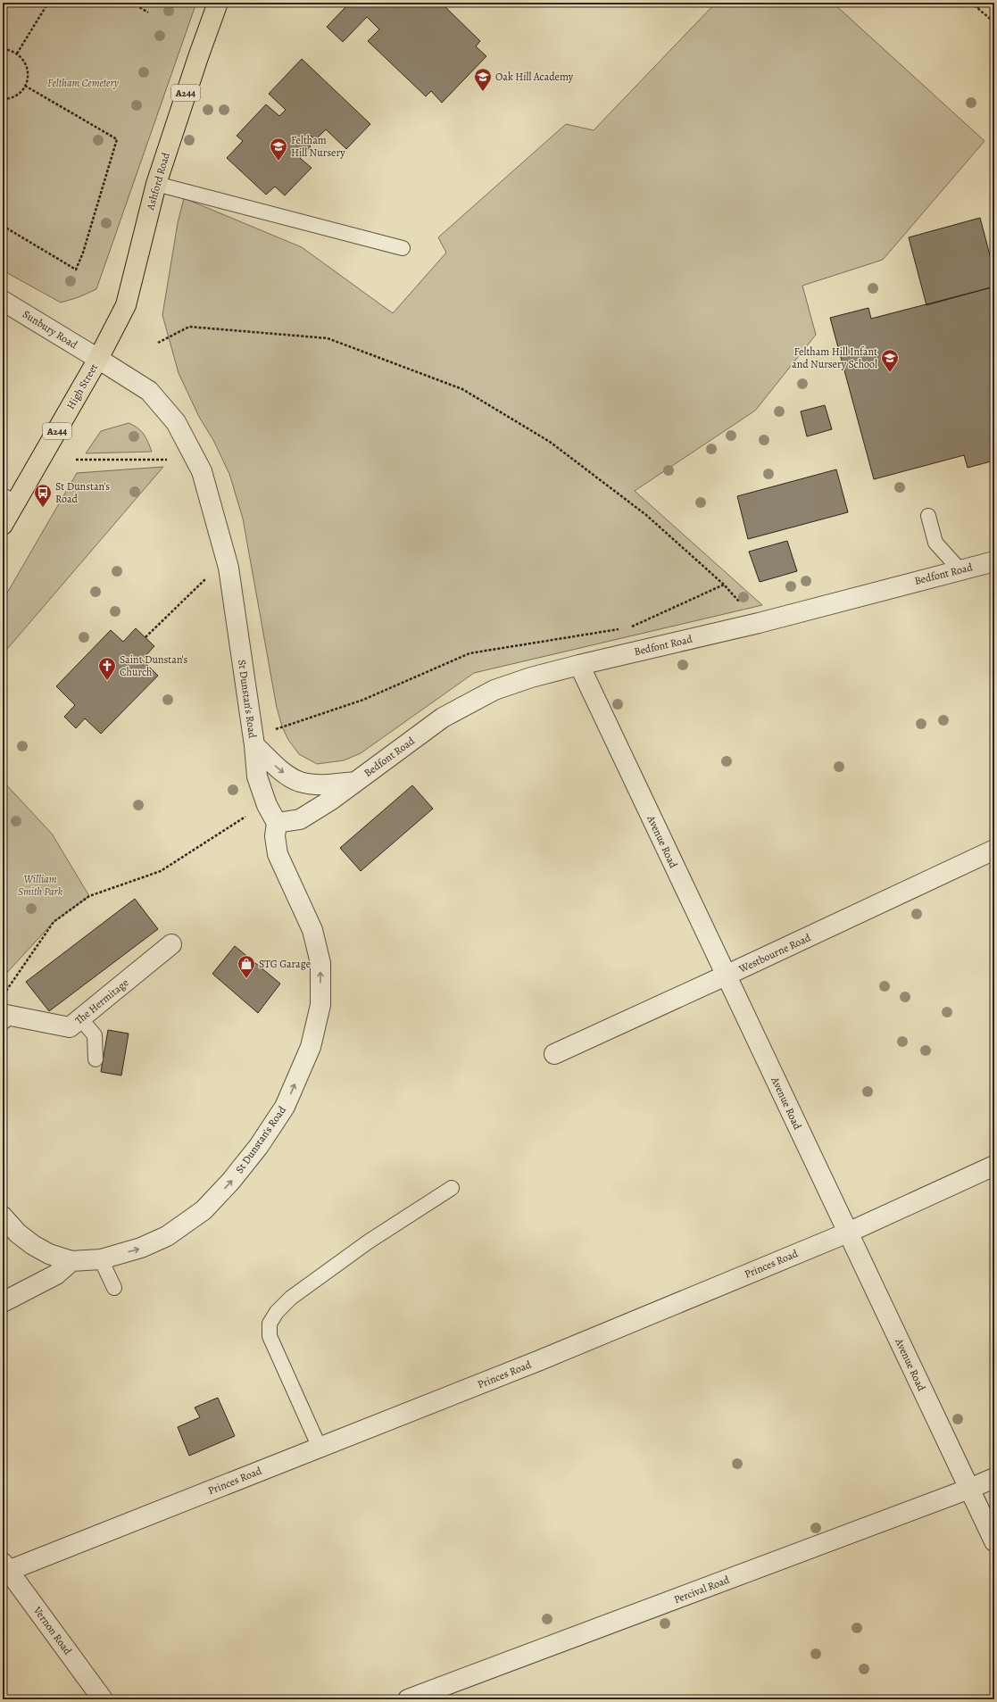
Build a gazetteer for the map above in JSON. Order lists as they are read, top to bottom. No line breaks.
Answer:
{"streets":{"main road":["A244","Ashford Road","High Street"],"street":["Sunbury Road","Bedfont Road","St Dunstan's Road","Avenue Road","Westbourne Road","The Hermitage","Princes Road","Percival Road","Vernon Road"]},"crossings":[["Ashford Road","Sunbury Road"],["Ashford Road","High Street"],["Ashford Road","St Dunstan's Road"],["Sunbury Road","High Street"],["Sunbury Road","St Dunstan's Road"],["High Street","St Dunstan's Road"],["Bedfont Road","St Dunstan's Road"],["Bedfont Road","Avenue Road"],["Avenue Road","Westbourne Road"],["Avenue Road","Princes Road"],["Avenue Road","Percival Road"],["Princes Road","Vernon Road"]],"parks":["Feltham Cemetery","William Smith Park"],"places":{"school or university":["Oak Hill Academy","Feltham Hill Nursery","Feltham Hill Infant and Nursery School"],"bus stop":["St Dunstan's Road"],"church":["Saint Dunstan's Church"],"shop":["STG Garage"]}}
